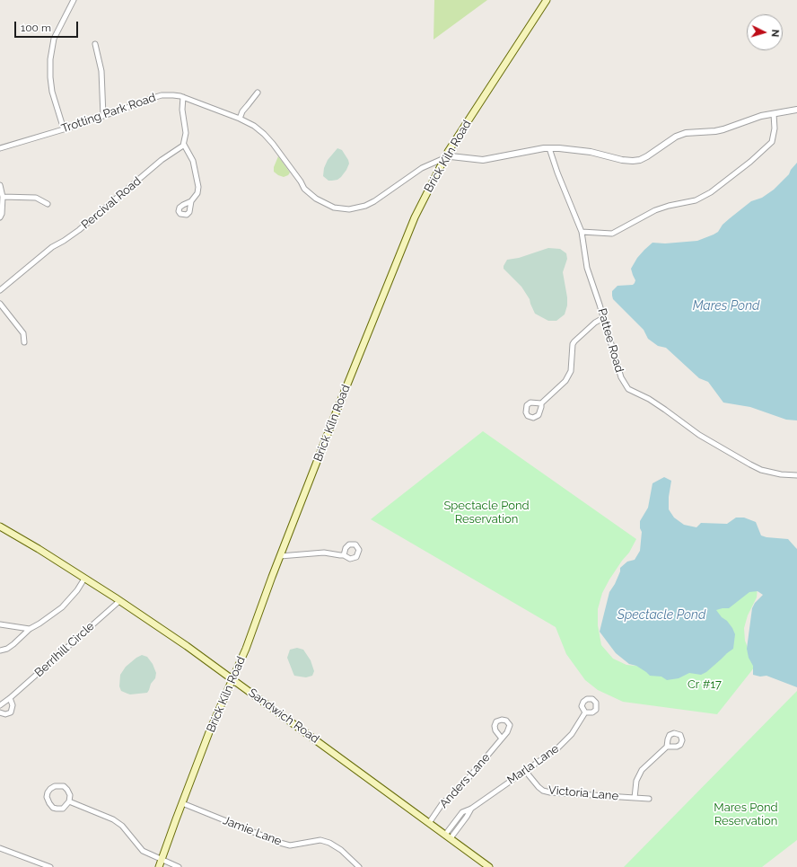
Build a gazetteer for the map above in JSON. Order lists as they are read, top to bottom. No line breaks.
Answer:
{"streets":{"main road":["Brick Kiln Road","Sandwich Road"],"street":["Trotting Park Road","Percival Road","Pattee Road","BerrIhill Circle","Marla Lane","Anders Lane","Victoria Lane","Jamie Lane"]},"crossings":[["Trotting Park Road","Brick Kiln Road"],["Brick Kiln Road","Sandwich Road"],["Brick Kiln Road","Jamie Lane"],["BerrIhill Circle","Sandwich Road"],["Sandwich Road","Marla Lane"],["Sandwich Road","Anders Lane"],["Marla Lane","Victoria Lane"]],"water":["Mares Pond","Spectacle Pond"],"parks":["Spectacle Pond Reservation","Cr #17","Mares Pond Reservation"],"scale_bar":"100 m","north":"right"}
